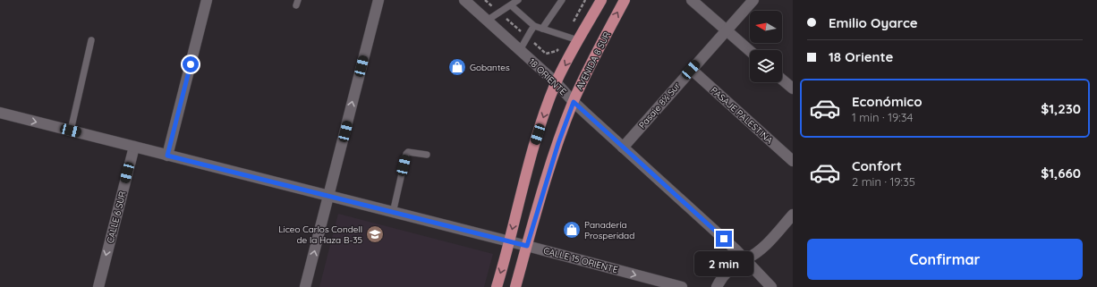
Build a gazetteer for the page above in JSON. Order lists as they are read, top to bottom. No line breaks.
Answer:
{"streets":{"main road":["AVENIDA 8 SUR"],"street":["18 ORIENTE","Pasaje 8½ Sur","PASAJE PALESTINA","CALLE 6 SUR","CALLE 15 ORIENTE"]},"crossings":[["AVENIDA 8 SUR","18 ORIENTE"],["AVENIDA 8 SUR","CALLE 15 ORIENTE"],["18 ORIENTE","Pasaje 8½ Sur"],["Pasaje 8½ Sur","PASAJE PALESTINA"],["CALLE 6 SUR","CALLE 15 ORIENTE"]],"one_way":["CALLE 6 SUR"],"places":{"shop":["Gobantes","Panadería Prosperidad"],"school or university":["Liceo Carlos Condell de la Haza B-35"]},"north":"left","page":{"banner":["Emilio Oyarce","18 Oriente"],"list":[{"name":"Económico","note":"1 min · 19:34","value":"$1,230"},{"name":"Confort","note":"2 min · 19:35","value":"$1,660"}],"buttons":"Confirmar","bubble":"2 min"}}
